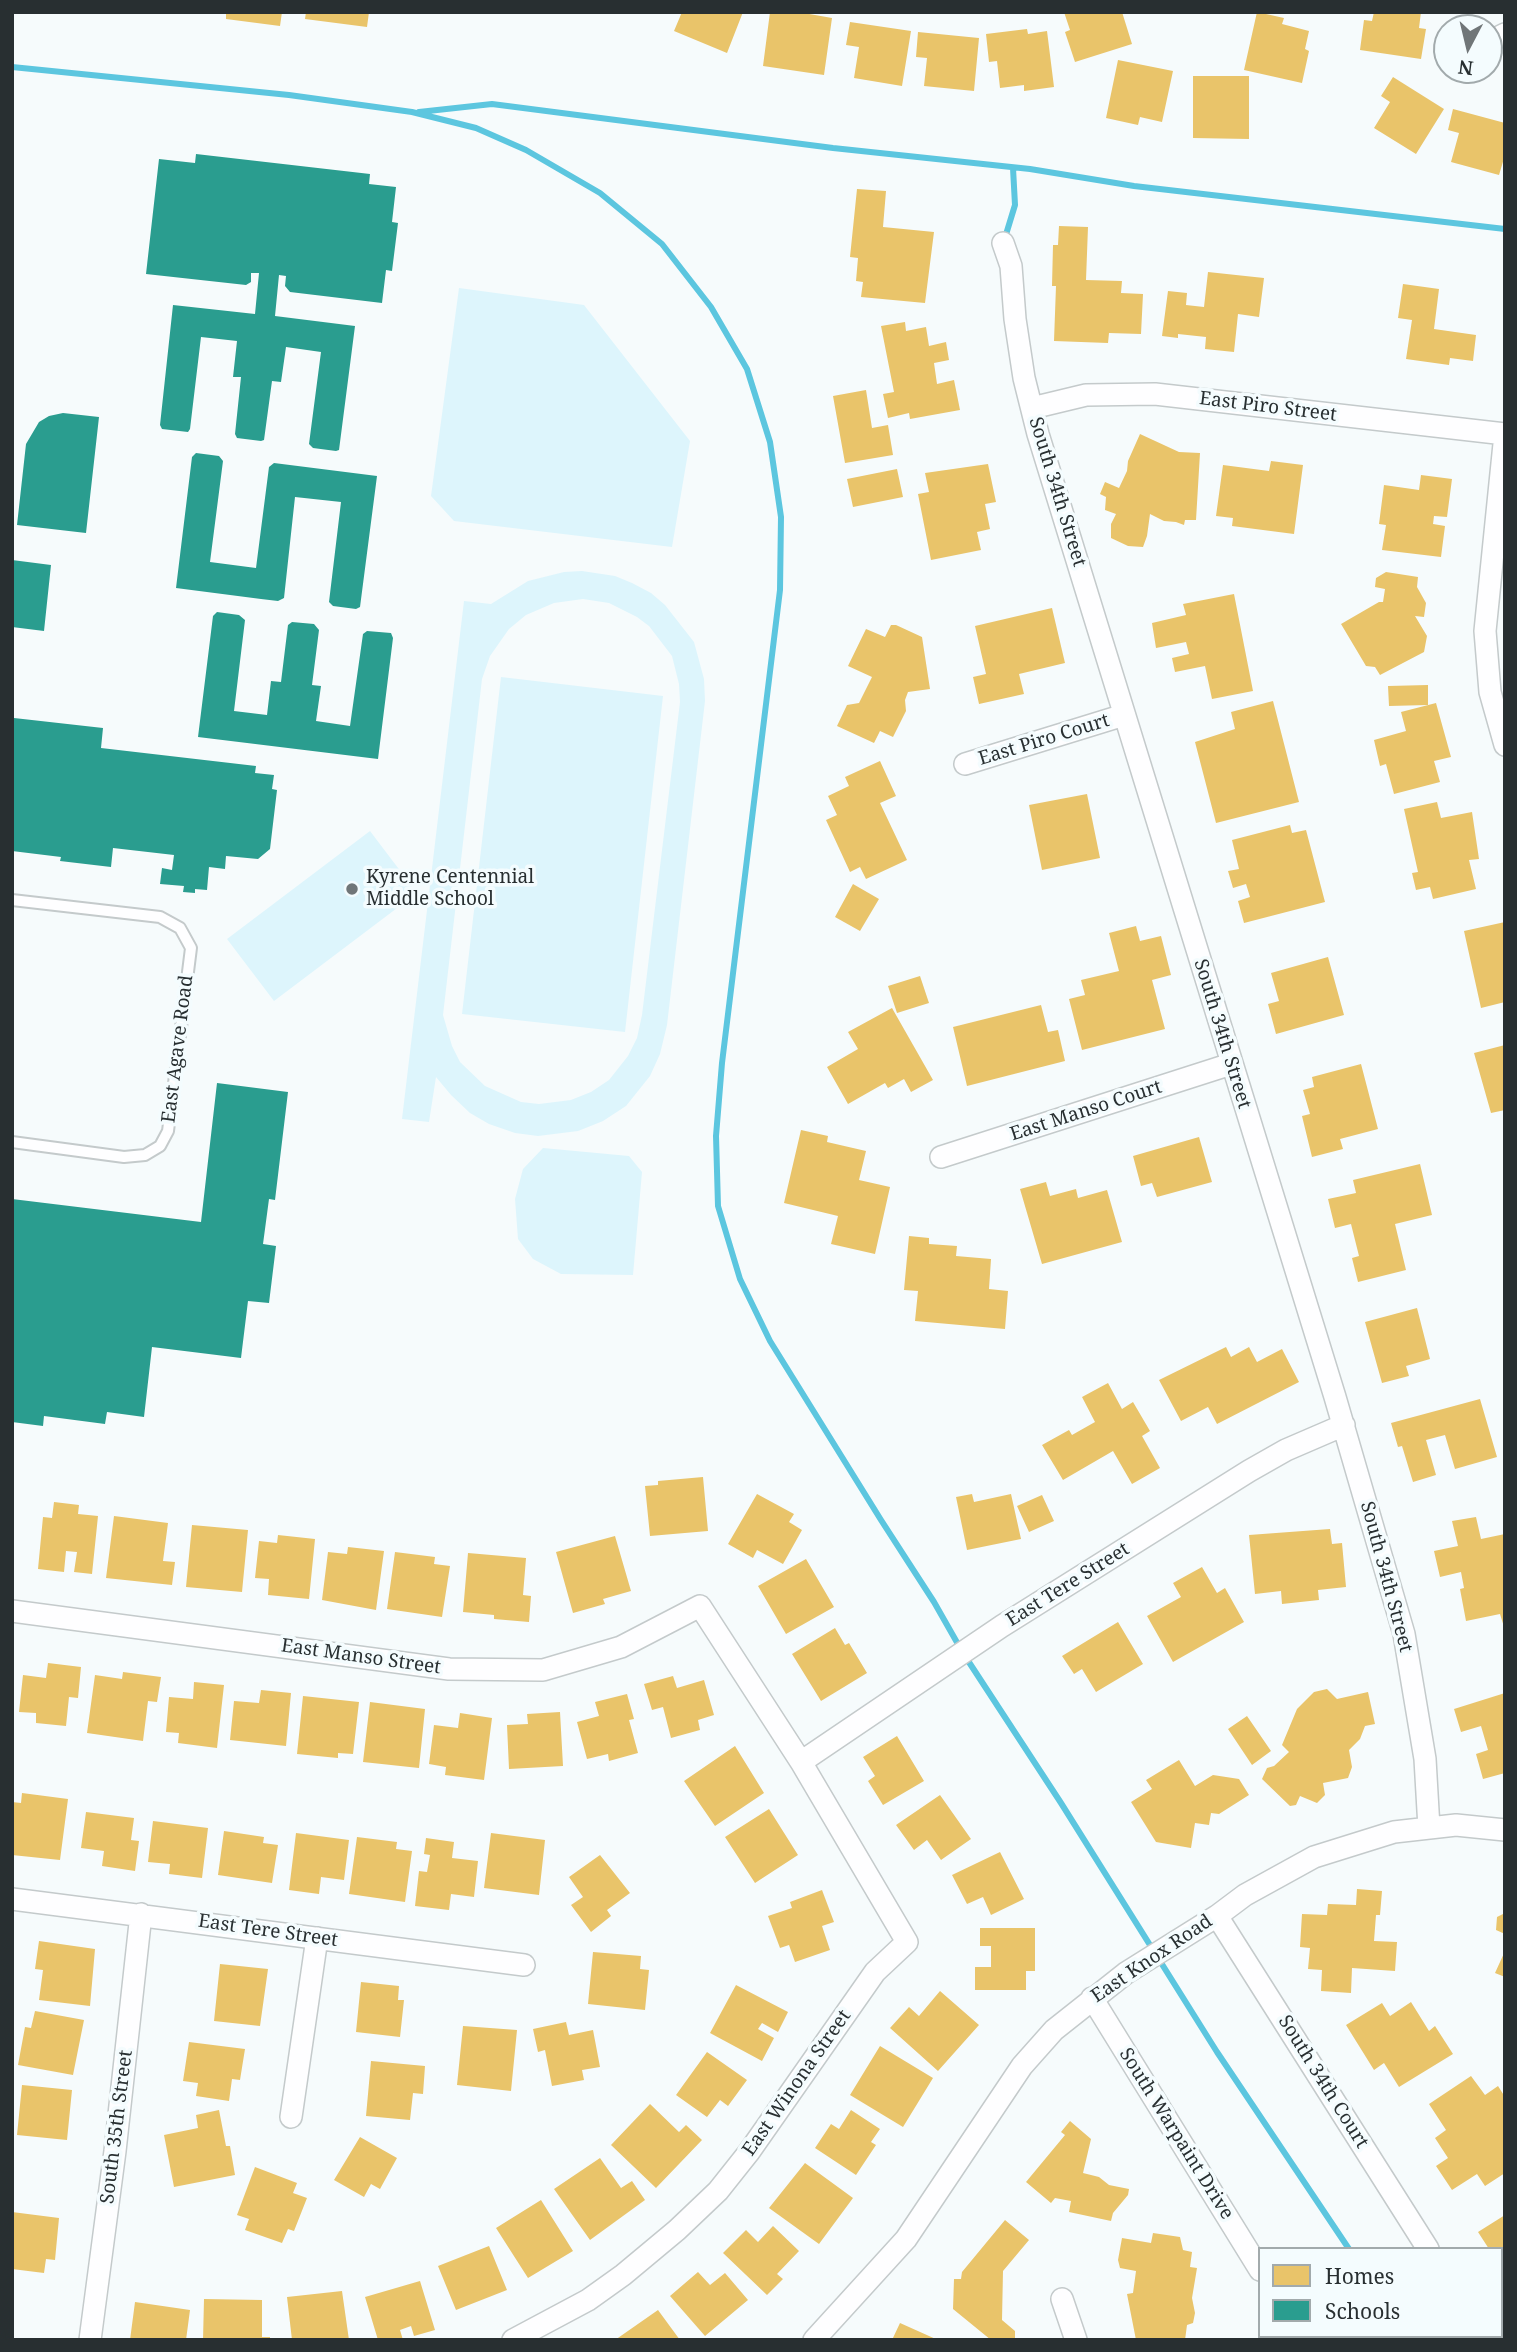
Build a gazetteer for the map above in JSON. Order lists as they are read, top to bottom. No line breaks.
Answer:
{"streets":{"street":["East Piro Street","South 34th Street","East Piro Court","East Manso Court","East Tere Street","East Manso Street","East Knox Road","South 34th Court","East Winona Street","South 35th Street","South Warpaint Drive"],"lane":["East Agave Road"]},"crossings":[["East Piro Street","South 34th Street"],["South 34th Street","East Piro Court"],["South 34th Street","East Manso Court"],["South 34th Street","East Tere Street"],["South 34th Street","East Knox Road"],["East Tere Street","East Manso Street"],["East Tere Street","East Winona Street"],["East Tere Street","South 35th Street"],["East Manso Street","East Winona Street"],["East Knox Road","South 34th Court"],["East Knox Road","South Warpaint Drive"]],"places":["Kyrene Centennial Middle School"],"legend":["Homes","Schools"],"north":"bottom"}
